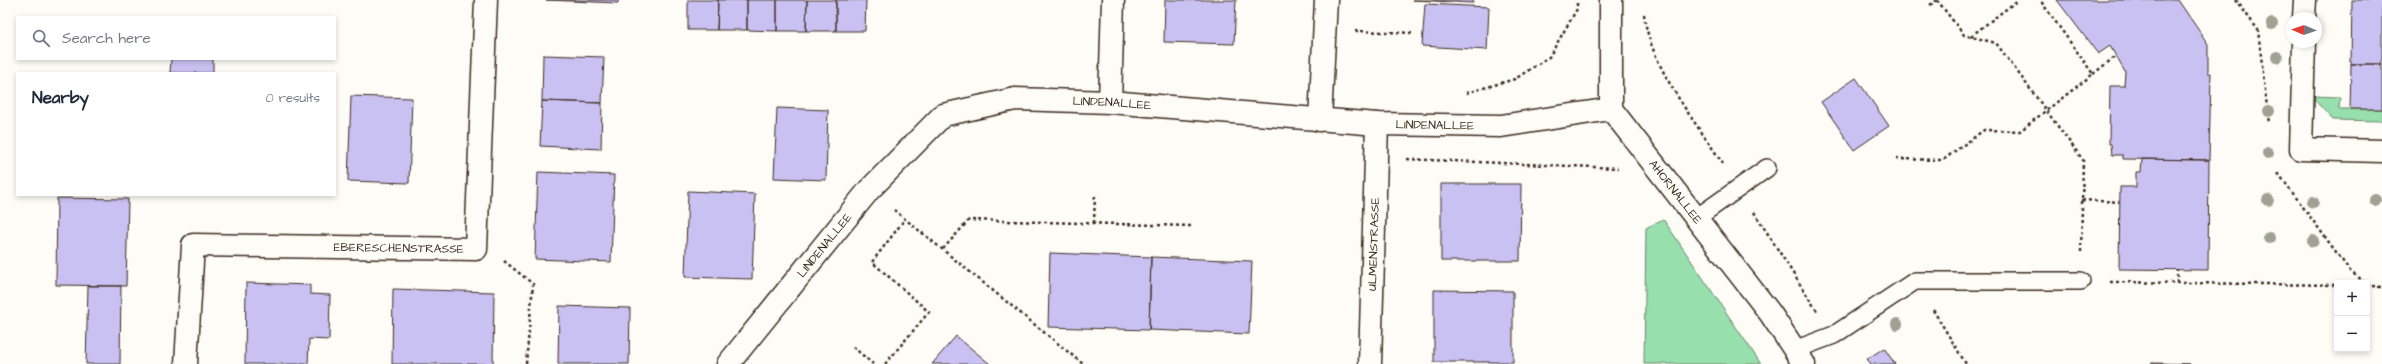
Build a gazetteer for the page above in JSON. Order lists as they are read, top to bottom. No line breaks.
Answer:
{"streets":{"street":["LINDENALLEE","AHORNALLEE","ULMENSTRASSE","EBERESCHENSTRASSE"]},"crossings":[["LINDENALLEE","AHORNALLEE"],["LINDENALLEE","ULMENSTRASSE"]],"north":"left","page":{"search":"Search here","heading":["Nearby","0 results"],"map_buttons":["+","−"]}}
